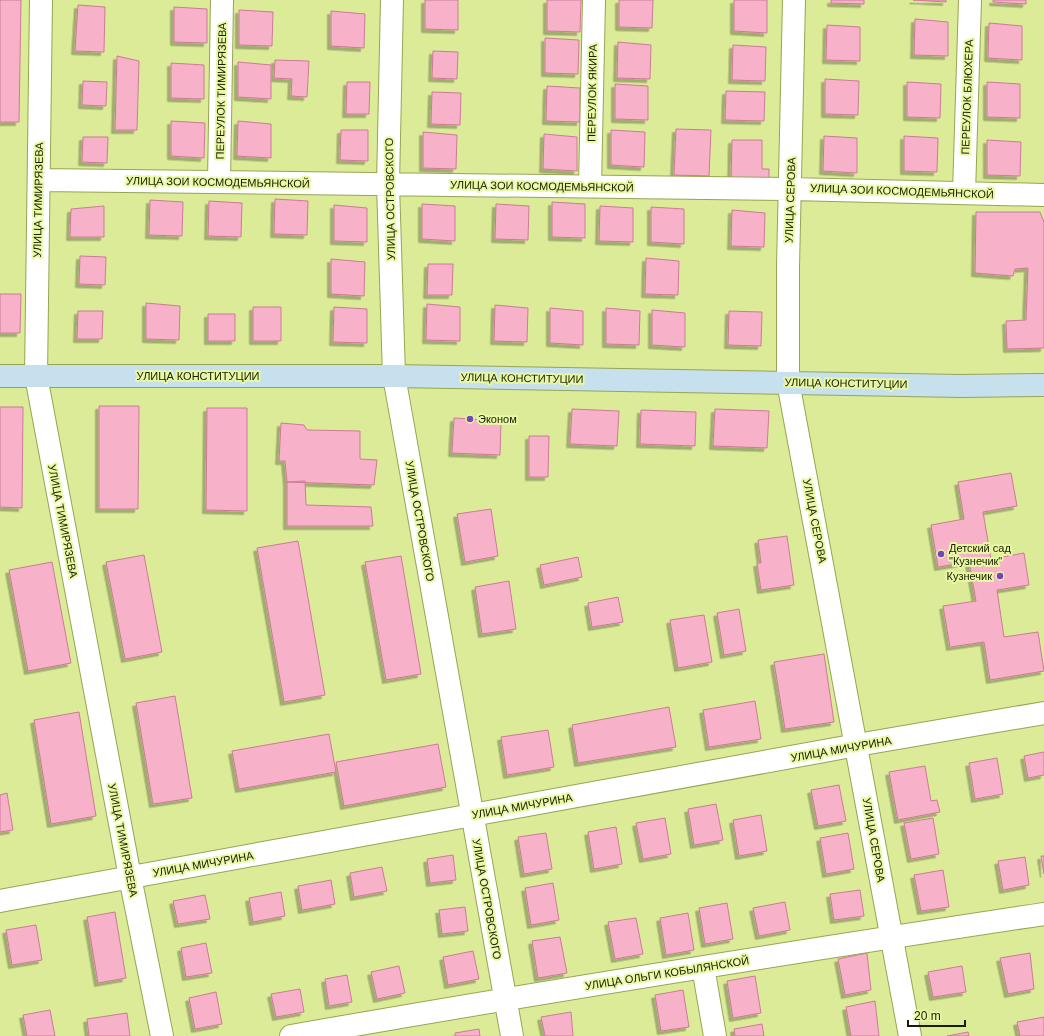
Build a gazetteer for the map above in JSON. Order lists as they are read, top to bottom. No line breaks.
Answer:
{"streets":{"street":["ПЕРЕУЛОК ТИМИРЯЗЕВА","ПЕРЕУЛОК ЯКИРА","ПЕРЕУЛОК БЛЮХЕРА","УЛИЦА ЗОИ КОСМОДЕМЬЯНСКОЙ","УЛИЦА ОСТРОВСКОГО","УЛИЦА ТИМИРЯЗЕВА","УЛИЦА СЕРОВА","УЛИЦА КОНСТИТУЦИИ","УЛИЦА МИЧУРИНА","УЛИЦА ОЛЬГИ КОБЫЛЯНСКОЙ"]},"crossings":[["ПЕРЕУЛОК ТИМИРЯЗЕВА","УЛИЦА ЗОИ КОСМОДЕМЬЯНСКОЙ"],["ПЕРЕУЛОК ЯКИРА","УЛИЦА ЗОИ КОСМОДЕМЬЯНСКОЙ"],["ПЕРЕУЛОК БЛЮХЕРА","УЛИЦА ЗОИ КОСМОДЕМЬЯНСКОЙ"],["УЛИЦА ЗОИ КОСМОДЕМЬЯНСКОЙ","УЛИЦА ОСТРОВСКОГО"],["УЛИЦА ЗОИ КОСМОДЕМЬЯНСКОЙ","УЛИЦА ТИМИРЯЗЕВА"],["УЛИЦА ЗОИ КОСМОДЕМЬЯНСКОЙ","УЛИЦА СЕРОВА"],["УЛИЦА ОСТРОВСКОГО","УЛИЦА КОНСТИТУЦИИ"],["УЛИЦА ОСТРОВСКОГО","УЛИЦА МИЧУРИНА"],["УЛИЦА ОСТРОВСКОГО","УЛИЦА ОЛЬГИ КОБЫЛЯНСКОЙ"],["УЛИЦА ТИМИРЯЗЕВА","УЛИЦА КОНСТИТУЦИИ"],["УЛИЦА ТИМИРЯЗЕВА","УЛИЦА МИЧУРИНА"],["УЛИЦА СЕРОВА","УЛИЦА КОНСТИТУЦИИ"],["УЛИЦА СЕРОВА","УЛИЦА МИЧУРИНА"],["УЛИЦА СЕРОВА","УЛИЦА ОЛЬГИ КОБЫЛЯНСКОЙ"]],"places":["Эконом","Детский сад \"Кузнечик\"","Кузнечик"],"scale_bar":"20 m"}
